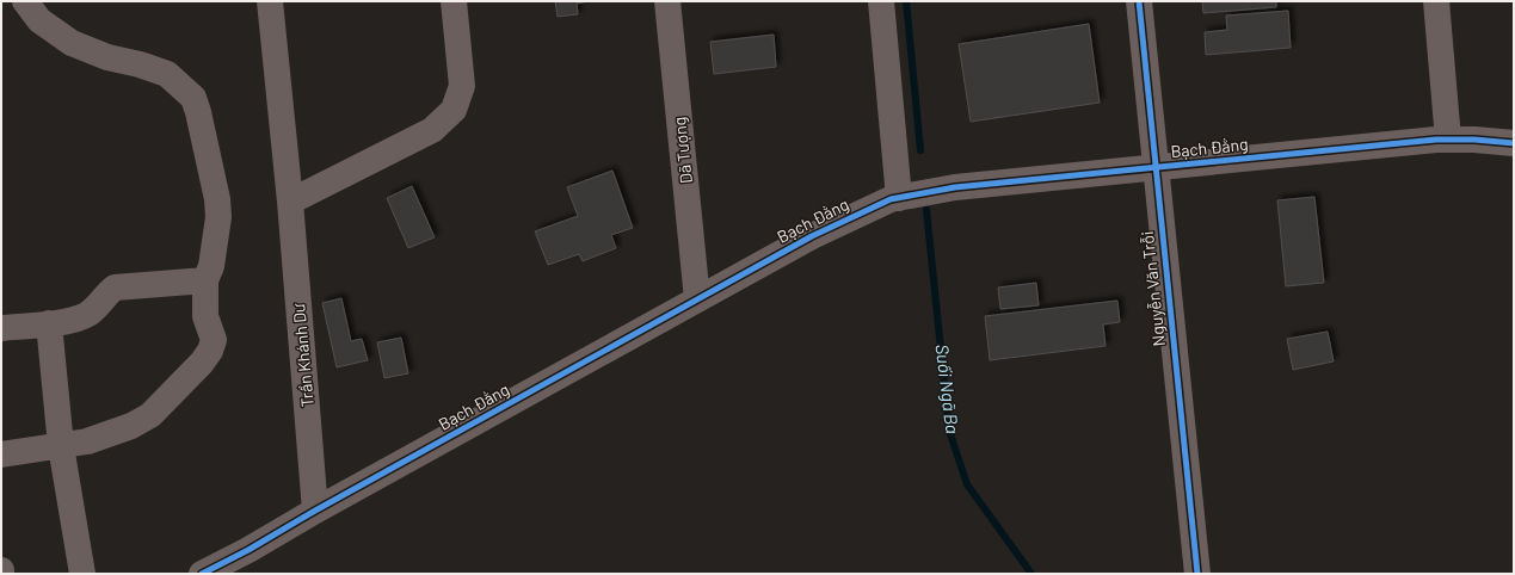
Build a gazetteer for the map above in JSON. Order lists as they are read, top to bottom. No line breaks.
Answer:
{"streets":{"street":["Bạch Đằng","Dã Tượng","Nguyễn Văn Trỗi","Trần Khánh Dư"]},"crossings":[["Bạch Đằng","Dã Tượng"],["Bạch Đằng","Nguyễn Văn Trỗi"],["Bạch Đằng","Trần Khánh Dư"]],"water":["Suối Ngã Ba"]}
